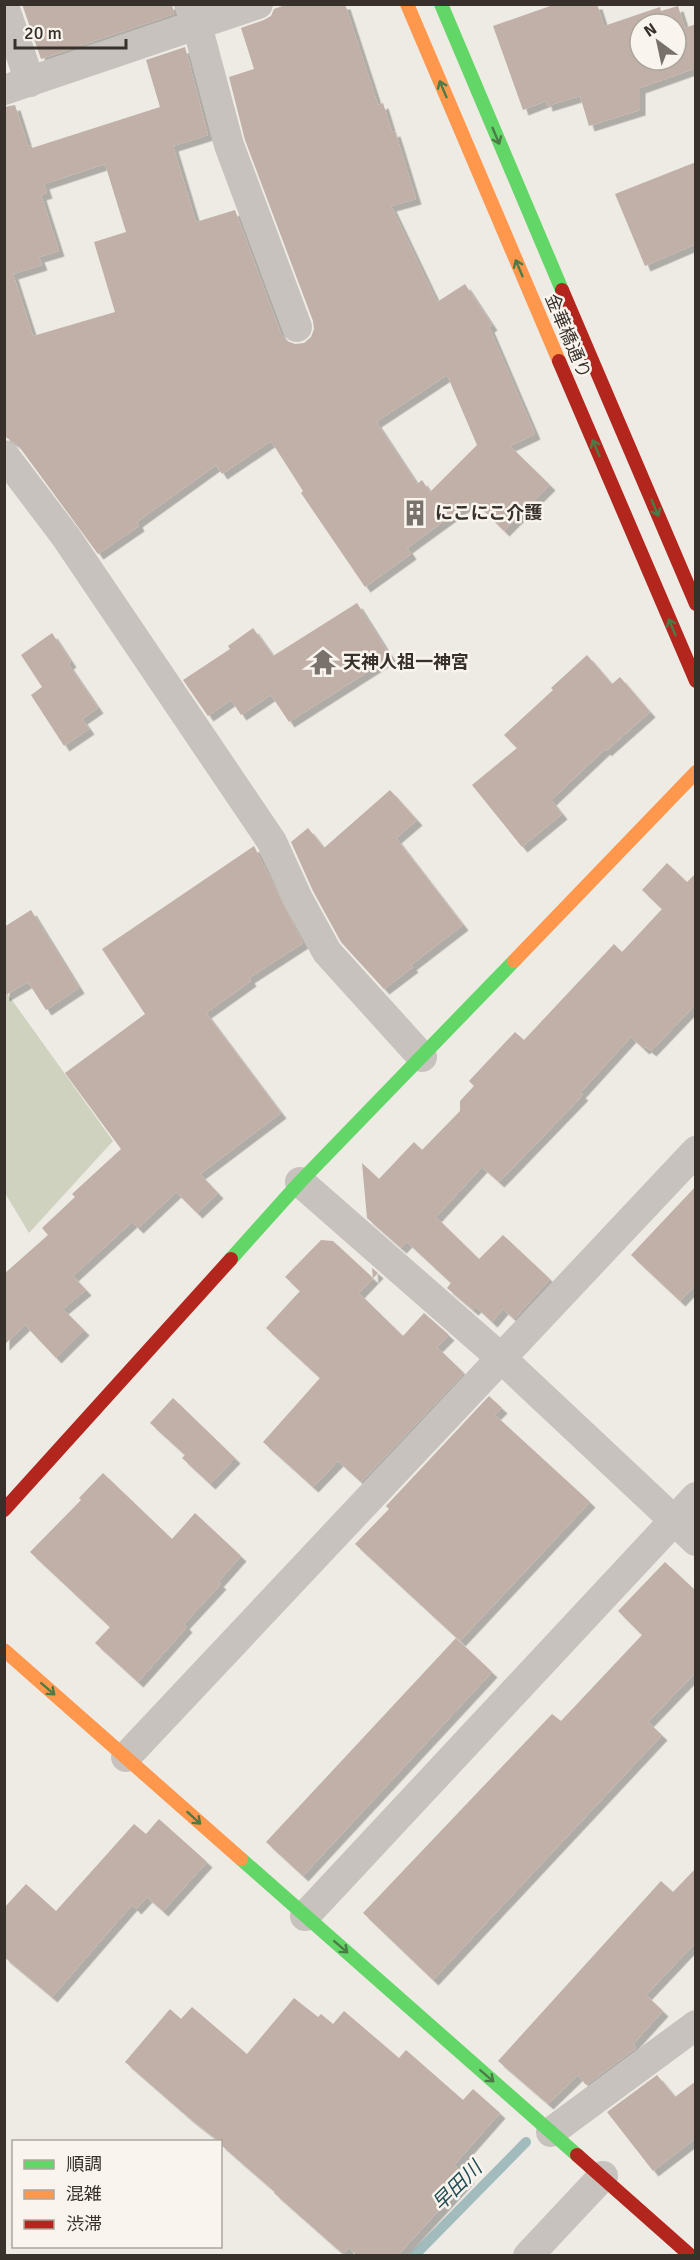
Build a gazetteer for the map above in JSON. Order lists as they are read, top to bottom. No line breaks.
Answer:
{"streets":{"street":["金華橋通り"]},"water":["早田川"],"places":{"building":["にこにこ介護"],"temple":["天神人祖一神宮"]},"legend":["順調","混雑","渋滞"],"scale_bar":"20 m","north":"top left"}
